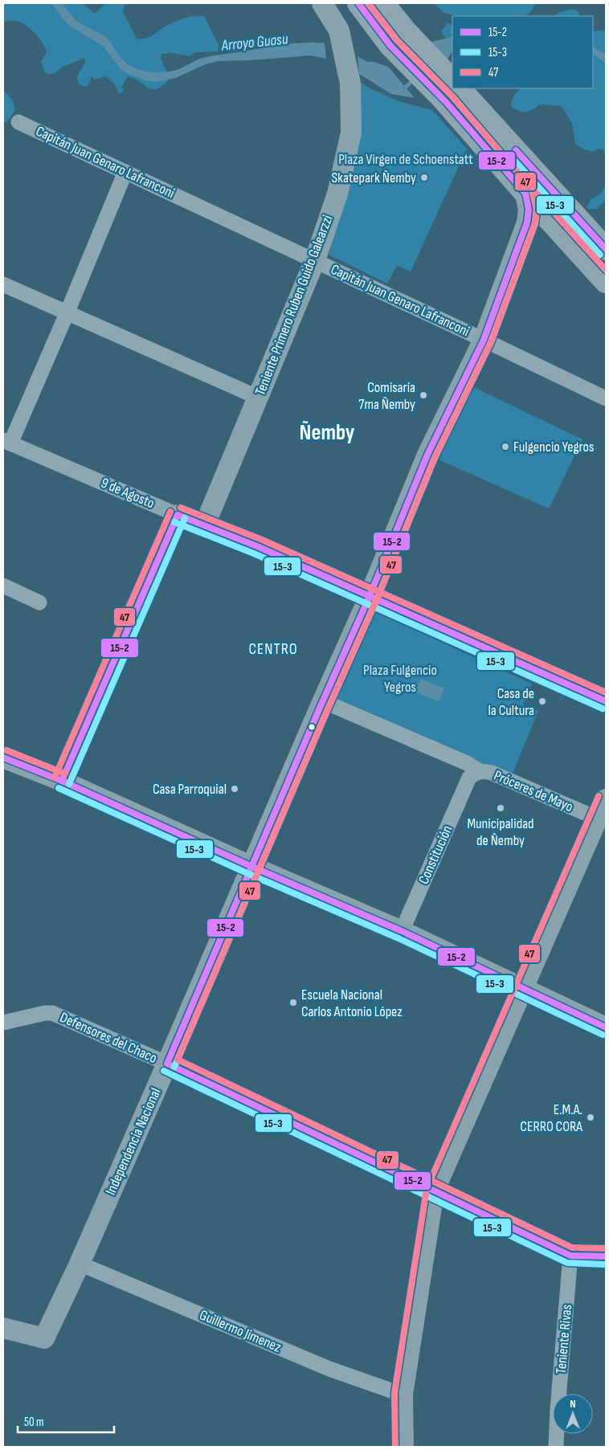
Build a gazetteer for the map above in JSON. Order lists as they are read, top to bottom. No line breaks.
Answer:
{"streets":{"street":["Capitán Juan Genaro Lafranconi","Teniente Primero Ruben Guido Galearzzi","9 de Agosto","Próceres de Mayo","Constitución","Defensores del Chaco","Independencia Nacional","Guillermo Jimenez","Teniente Rivas"]},"crossings":[["Capitán Juan Genaro Lafranconi","Teniente Primero Ruben Guido Galearzzi"],["Capitán Juan Genaro Lafranconi","Independencia Nacional"],["Teniente Primero Ruben Guido Galearzzi","9 de Agosto"],["9 de Agosto","Independencia Nacional"],["Próceres de Mayo","Constitución"],["Próceres de Mayo","Independencia Nacional"],["Defensores del Chaco","Independencia Nacional"],["Defensores del Chaco","Teniente Rivas"],["Independencia Nacional","Guillermo Jimenez"]],"districts":["Ñemby","CENTRO"],"water":["Arroyo Guasu"],"parks":["Plaza Virgen de Schoenstatt","Plaza Fulgencio Yegros"],"places":["Skatepark Ñemby","Comisaría 7ma Ñemby","Fulgencio Yegros","Casa de la Cultura","Casa Parroquial","Municipalidad de Ñemby","Escuela Nacional Carlos Antonio López","E.M.A. CERRO CORA"],"lines":["transit line 15-2","transit line 15-3","transit line 47"],"legend":["15-2","15-3","47"],"scale_bar":"50 m","north":"top"}
